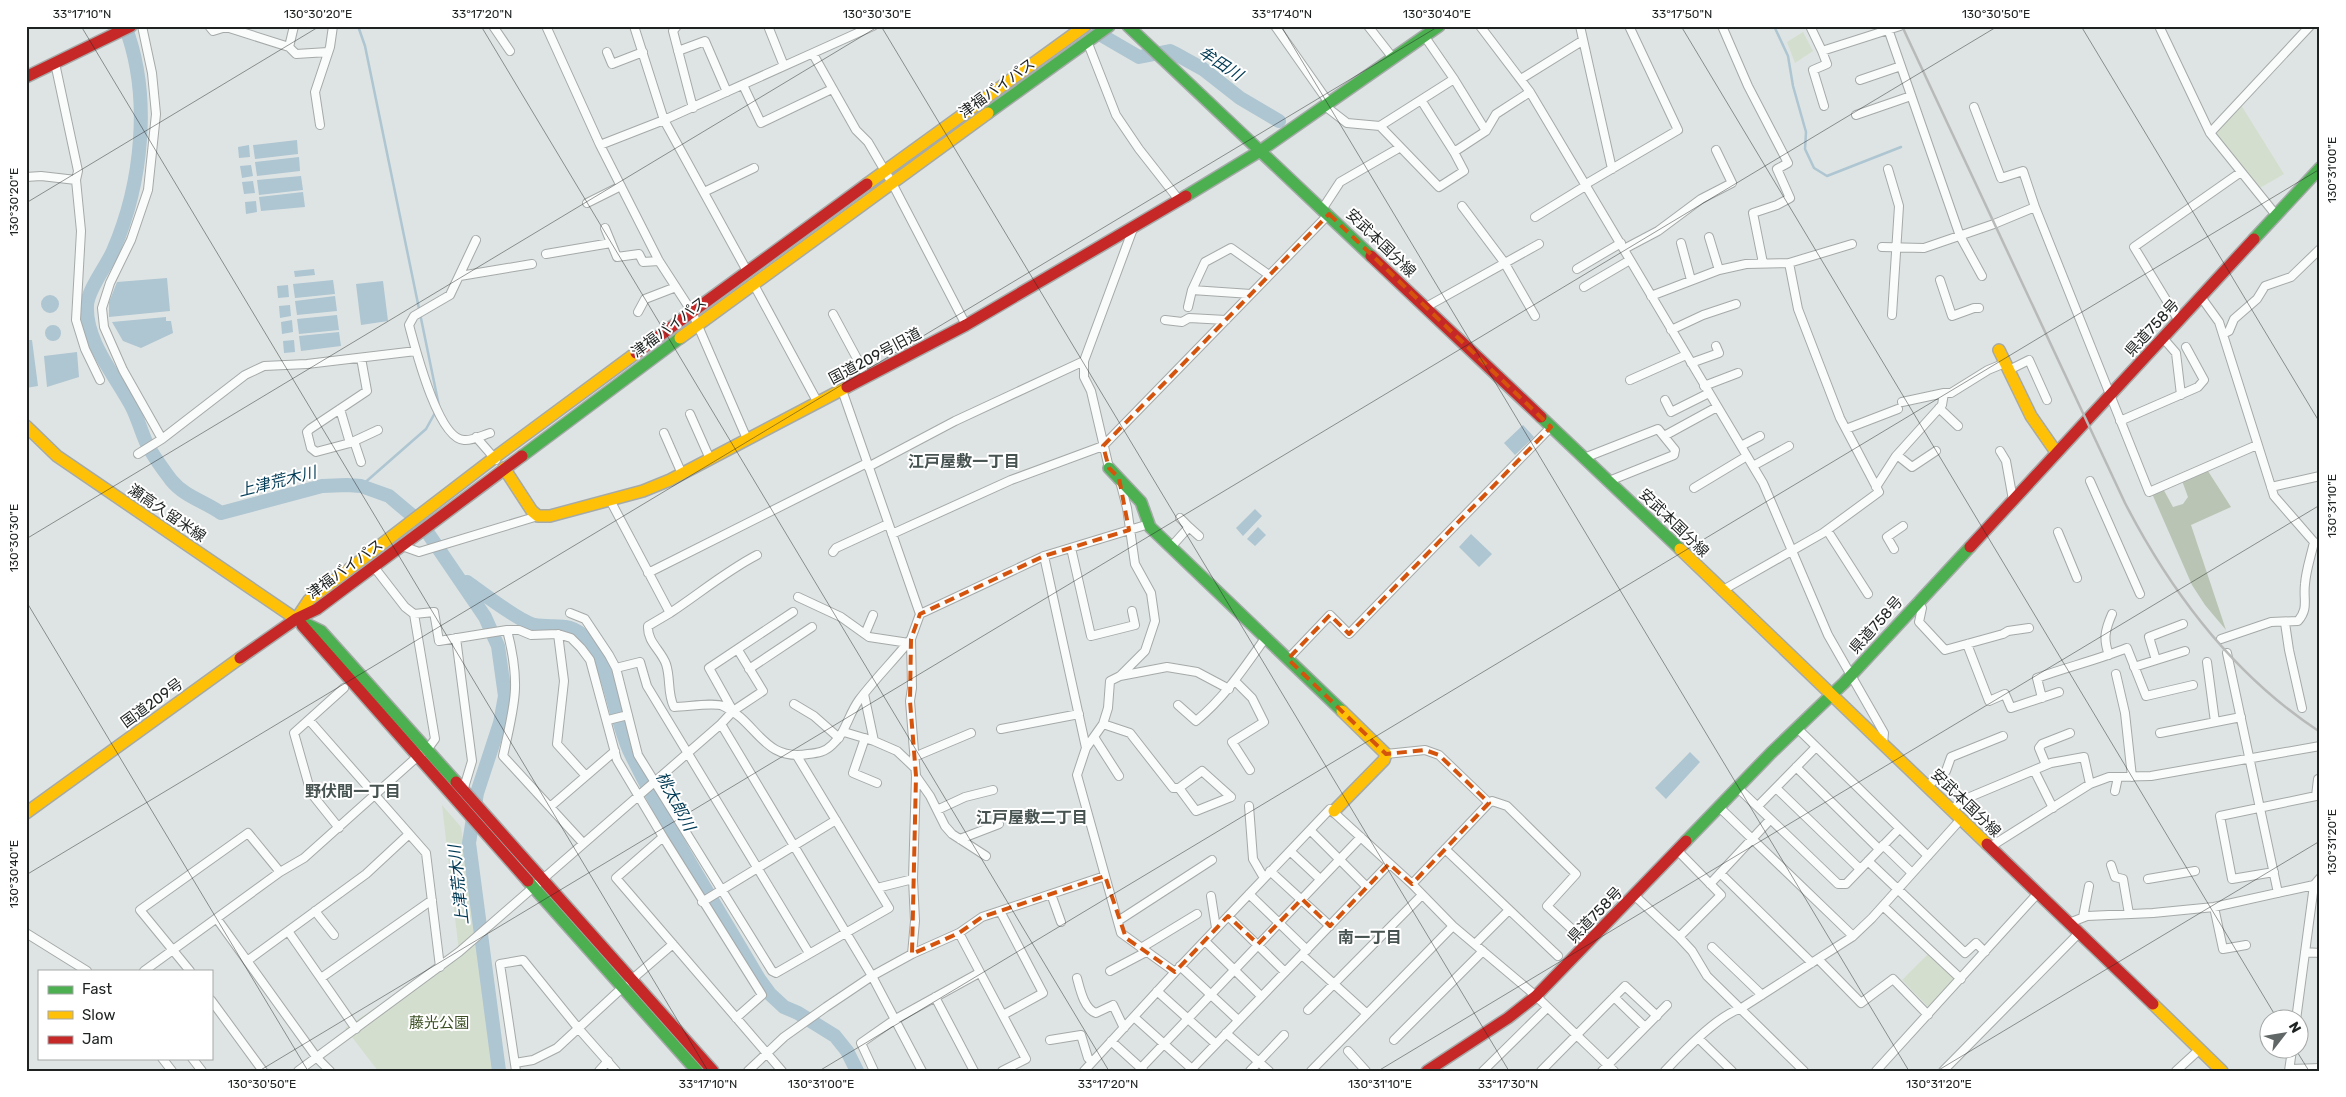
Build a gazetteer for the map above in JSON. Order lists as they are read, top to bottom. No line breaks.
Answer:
{"streets":{"main road":["津福バイパス","安武本国分線","県道758号","国道209号旧道","瀬高久留米線","国道209号"]},"crossings":[["津福バイパス","瀬高久留米線"],["津福バイパス","国道209号"],["安武本国分線","県道758号"],["安武本国分線","国道209号旧道"],["瀬高久留米線","国道209号"]],"districts":["江戸屋敷一丁目","野伏間一丁目","江戸屋敷二丁目","南一丁目"],"water":["牟田川","上津荒木川","桃太郎川"],"parks":["藤光公園"],"legend":["Fast","Slow","Jam"],"north":"top right","coordinates":["33°17'10\"N","130°30'20\"E","33°17'20\"N","130°30'30\"E","33°17'40\"N","130°30'40\"E","33°17'50\"N","130°30'50\"E","130°31'00\"E","130°31'10\"E","130°31'20\"E","33°17'30\"N"]}
